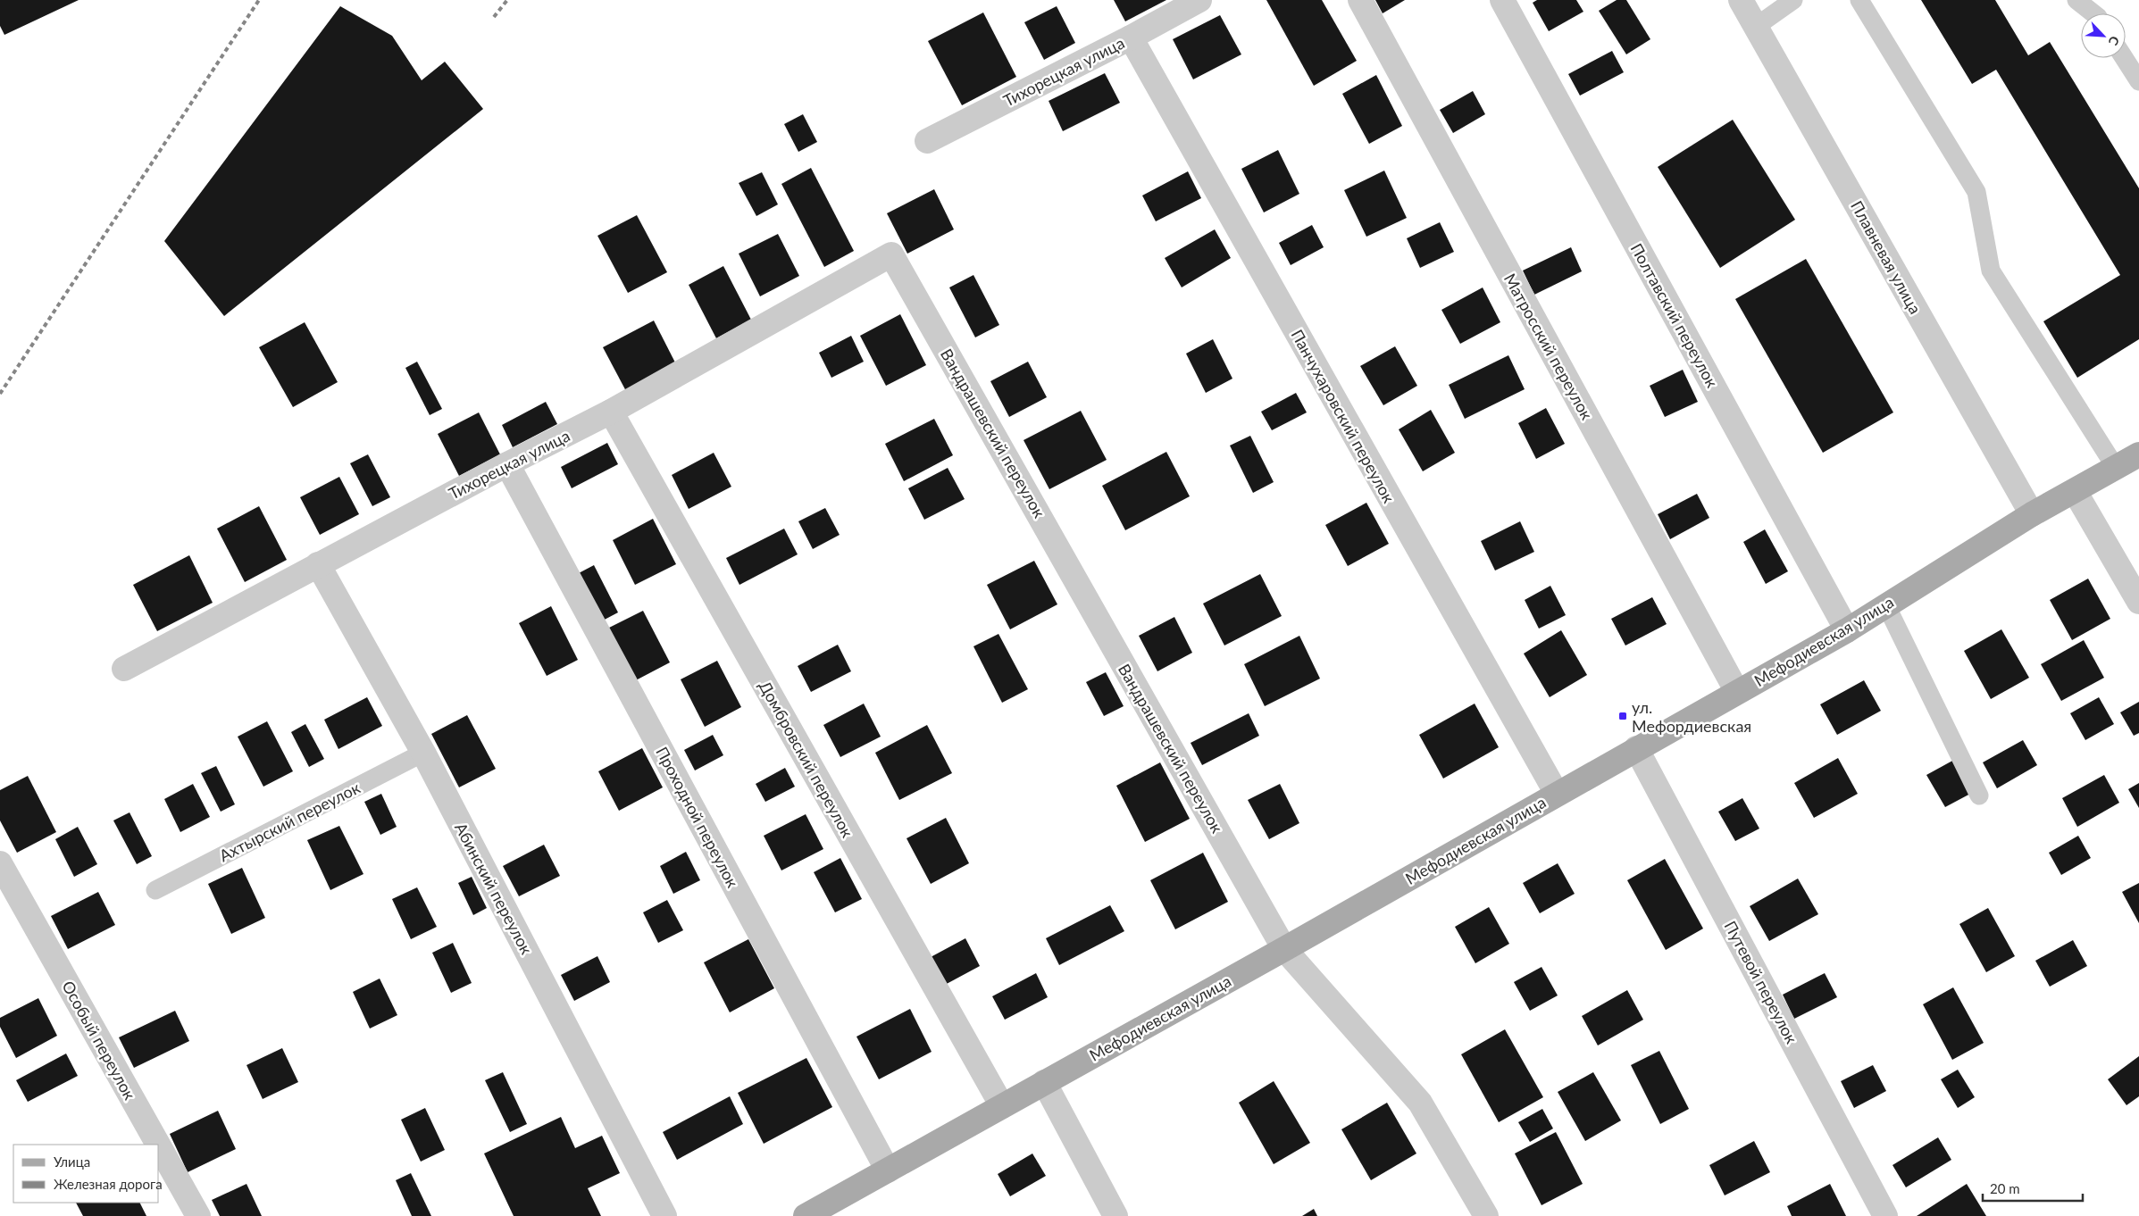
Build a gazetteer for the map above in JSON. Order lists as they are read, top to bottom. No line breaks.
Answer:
{"streets":{"main road":["Мефодиевская улица"],"street":["Тихорецкая улица","Плавневая улица","Полтавский переулок","Матросский переулок","Панчухаровский переулок","Вандрашевский переулок","Домбровский переулок","Проходной переулок","Абинский переулок","Путевой переулок","Особый переулок"],"lane":["Ахтырский переулок"]},"crossings":[["Тихорецкая улица","Панчухаровский переулок"],["Тихорецкая улица","Вандрашевский переулок"],["Тихорецкая улица","Домбровский переулок"],["Тихорецкая улица","Проходной переулок"],["Тихорецкая улица","Абинский переулок"],["Плавневая улица","Мефодиевская улица"],["Полтавский переулок","Мефодиевская улица"],["Матросский переулок","Мефодиевская улица"],["Панчухаровский переулок","Мефодиевская улица"],["Вандрашевский переулок","Мефодиевская улица"],["Мефодиевская улица","Домбровский переулок"],["Мефодиевская улица","Проходной переулок"],["Мефодиевская улица","Путевой переулок"],["Ахтырский переулок","Абинский переулок"]],"places":{"transit":["ул. Мефордиевская"]},"legend":["Улица","Железная дорога"],"scale_bar":"20 m","north":"bottom right"}
